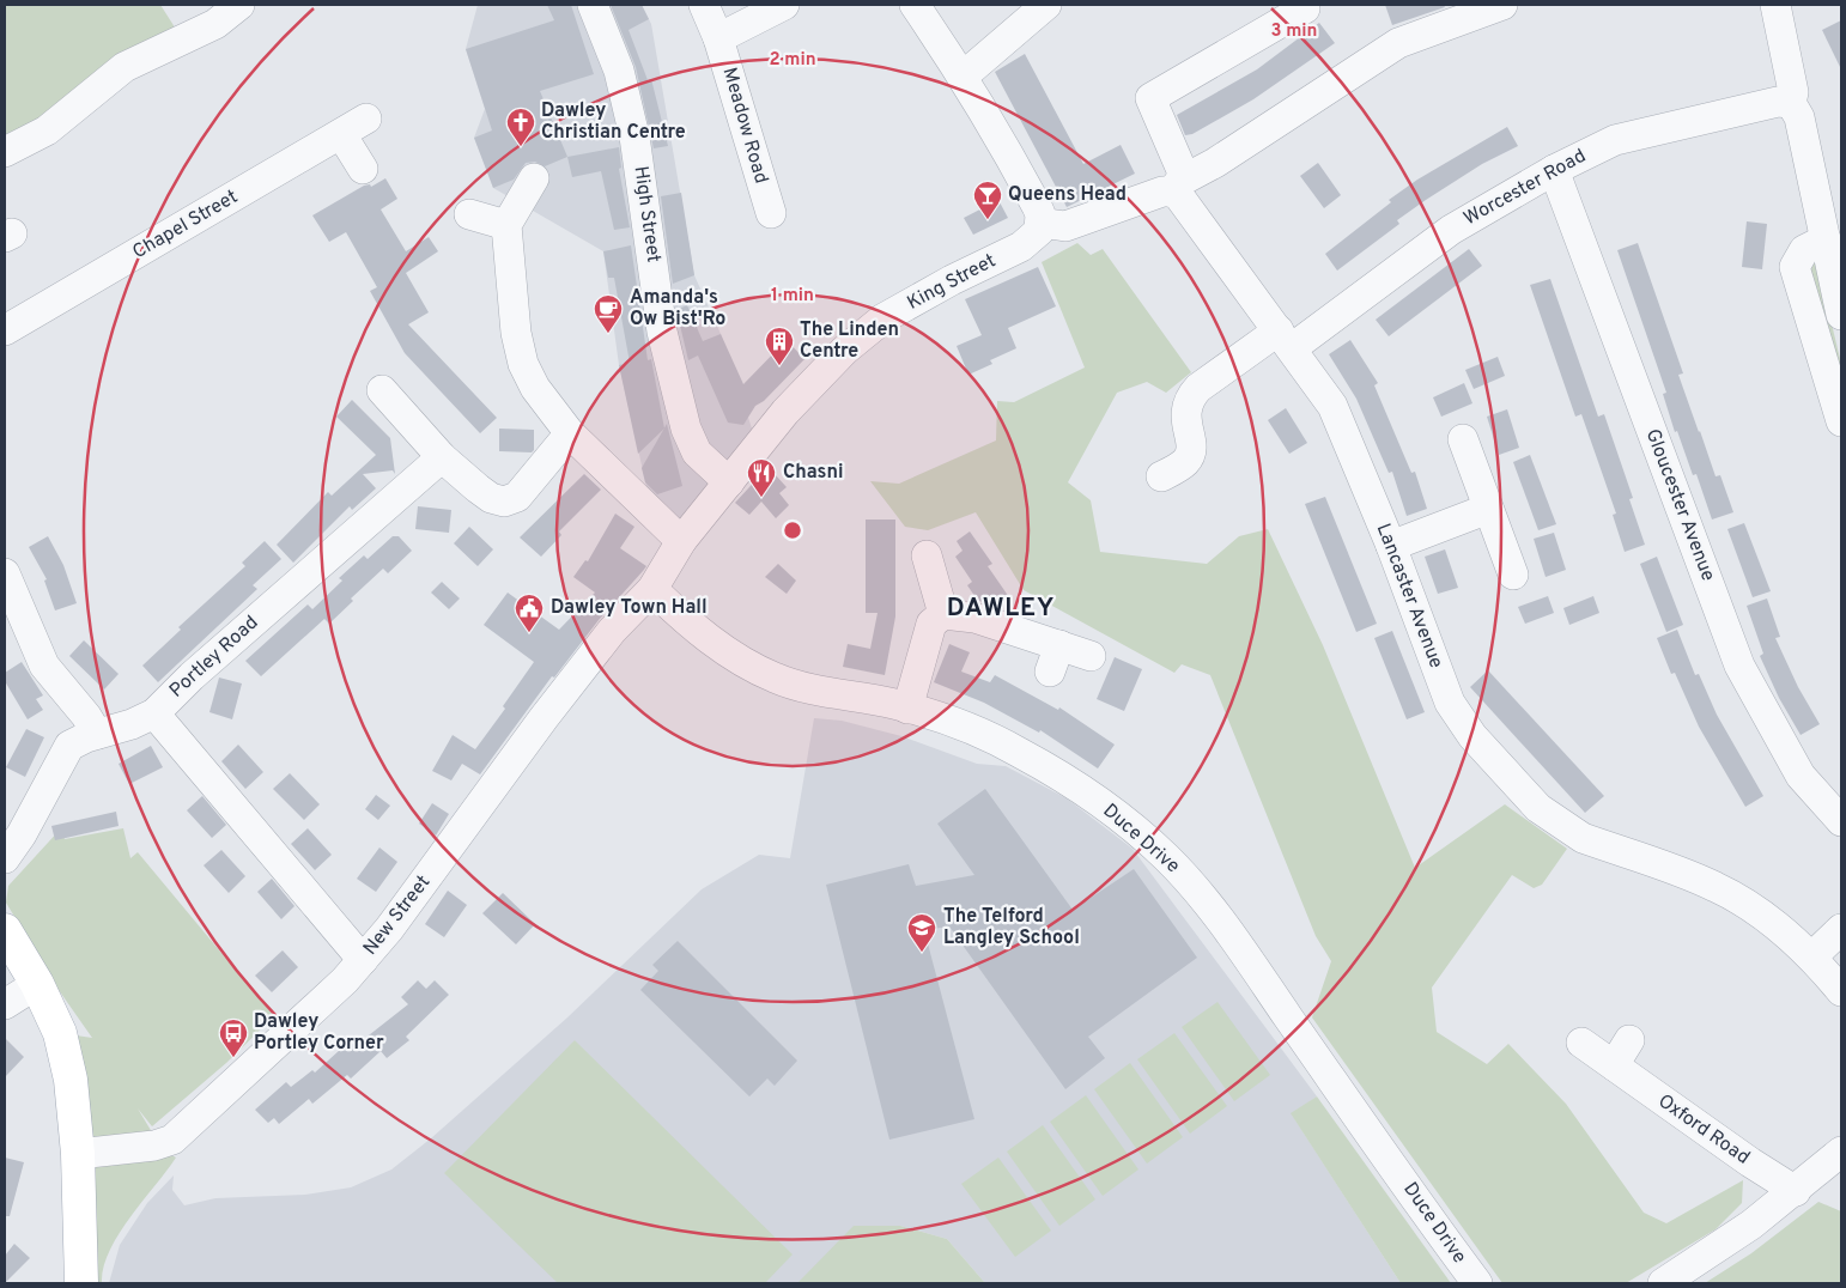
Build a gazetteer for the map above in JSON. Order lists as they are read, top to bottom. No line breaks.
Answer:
{"streets":{"street":["Meadow Road","Worcester Road","High Street","Chapel Street","King Street","Gloucester Avenue","Lancaster Avenue","Portley Road","Duce Drive","New Street","Oxford Road"]},"crossings":[["Worcester Road","Gloucester Avenue"],["Worcester Road","Lancaster Avenue"],["High Street","King Street"],["King Street","New Street"],["Duce Drive","New Street"]],"districts":["DAWLEY"],"places":{"church":["Dawley Christian Centre"],"bar":["Queens Head"],"cafe":["Amanda's Ow Bist'Ro"],"building":["The Linden Centre"],"restaurant":["Chasni"],"public building":["Dawley Town Hall"],"school or university":["The Telford Langley School"],"bus stop":["Dawley Portley Corner"]},"rings":["3 min","2 min","1 min"]}
